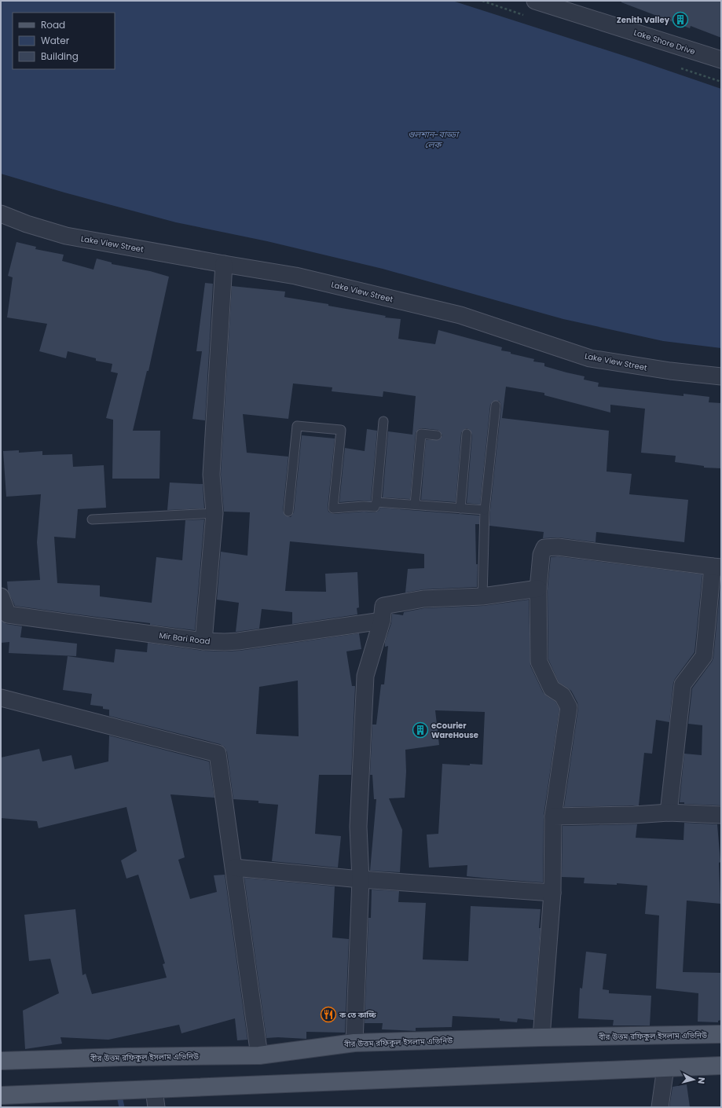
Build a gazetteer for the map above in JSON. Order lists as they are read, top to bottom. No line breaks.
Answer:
{"streets":{"main road":["বীর উত্তম রফিকুল ইসলাম এভিনিউ"],"street":["Lake Shore Drive","Lake View Street","Mir Bari Road"]},"water":["গুলশান-বাড্ডা লেক"],"places":{"building":["Zenith Valley","eCourier WareHouse"],"restaurant":["ক তে কাচ্চি"]},"legend":["Road","Water","Building"],"north":"right"}
